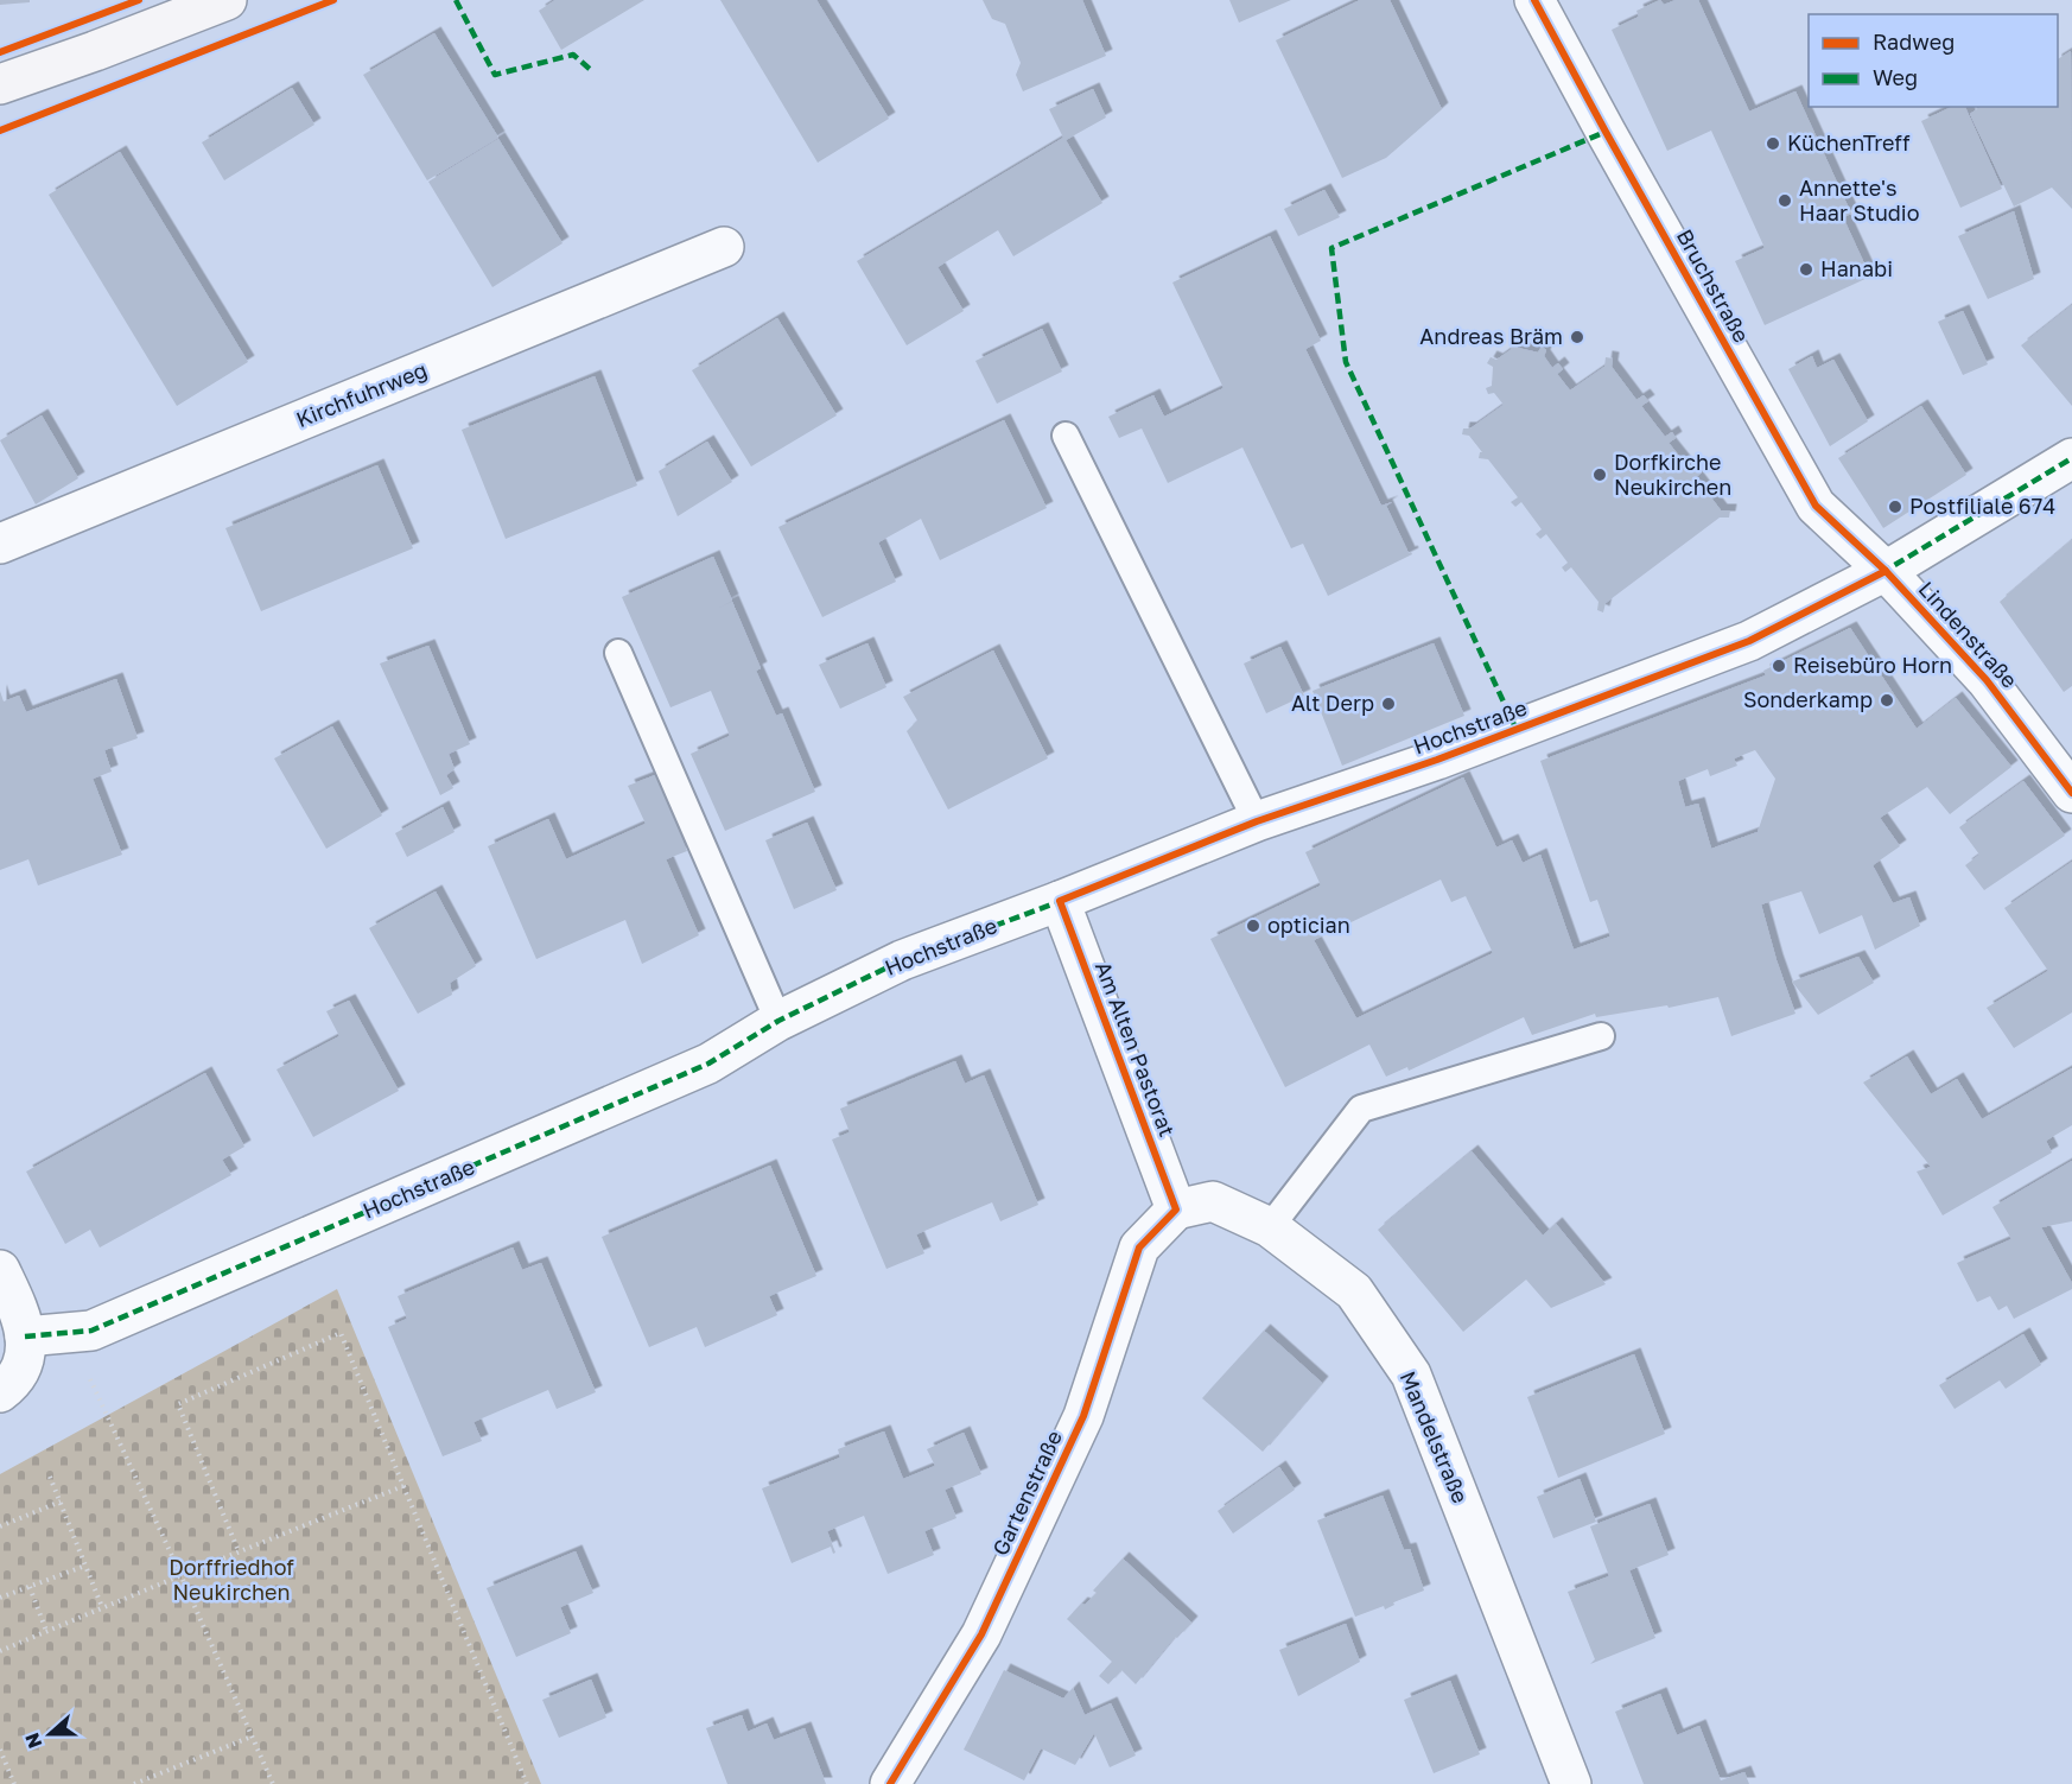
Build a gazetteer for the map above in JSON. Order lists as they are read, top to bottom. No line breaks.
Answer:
{"streets":{"street":["Bruchstraße","Kirchfuhrweg","Lindenstraße","Hochstraße","Am Alten Pastorat","Mandelstraße","Gartenstraße"]},"crossings":[["Bruchstraße","Lindenstraße"],["Bruchstraße","Hochstraße"],["Lindenstraße","Hochstraße"],["Hochstraße","Am Alten Pastorat"],["Am Alten Pastorat","Mandelstraße"],["Am Alten Pastorat","Gartenstraße"],["Mandelstraße","Gartenstraße"]],"parks":["Dorffriedhof Neukirchen"],"places":["KüchenTreff","Annette's Haar Studio","Hanabi","Andreas Bräm","Dorfkirche Neukirchen","Postfiliale 674","Reisebüro Horn","Sonderkamp","Alt Derp","optician"],"legend":["Radweg","Weg"],"north":"left"}
